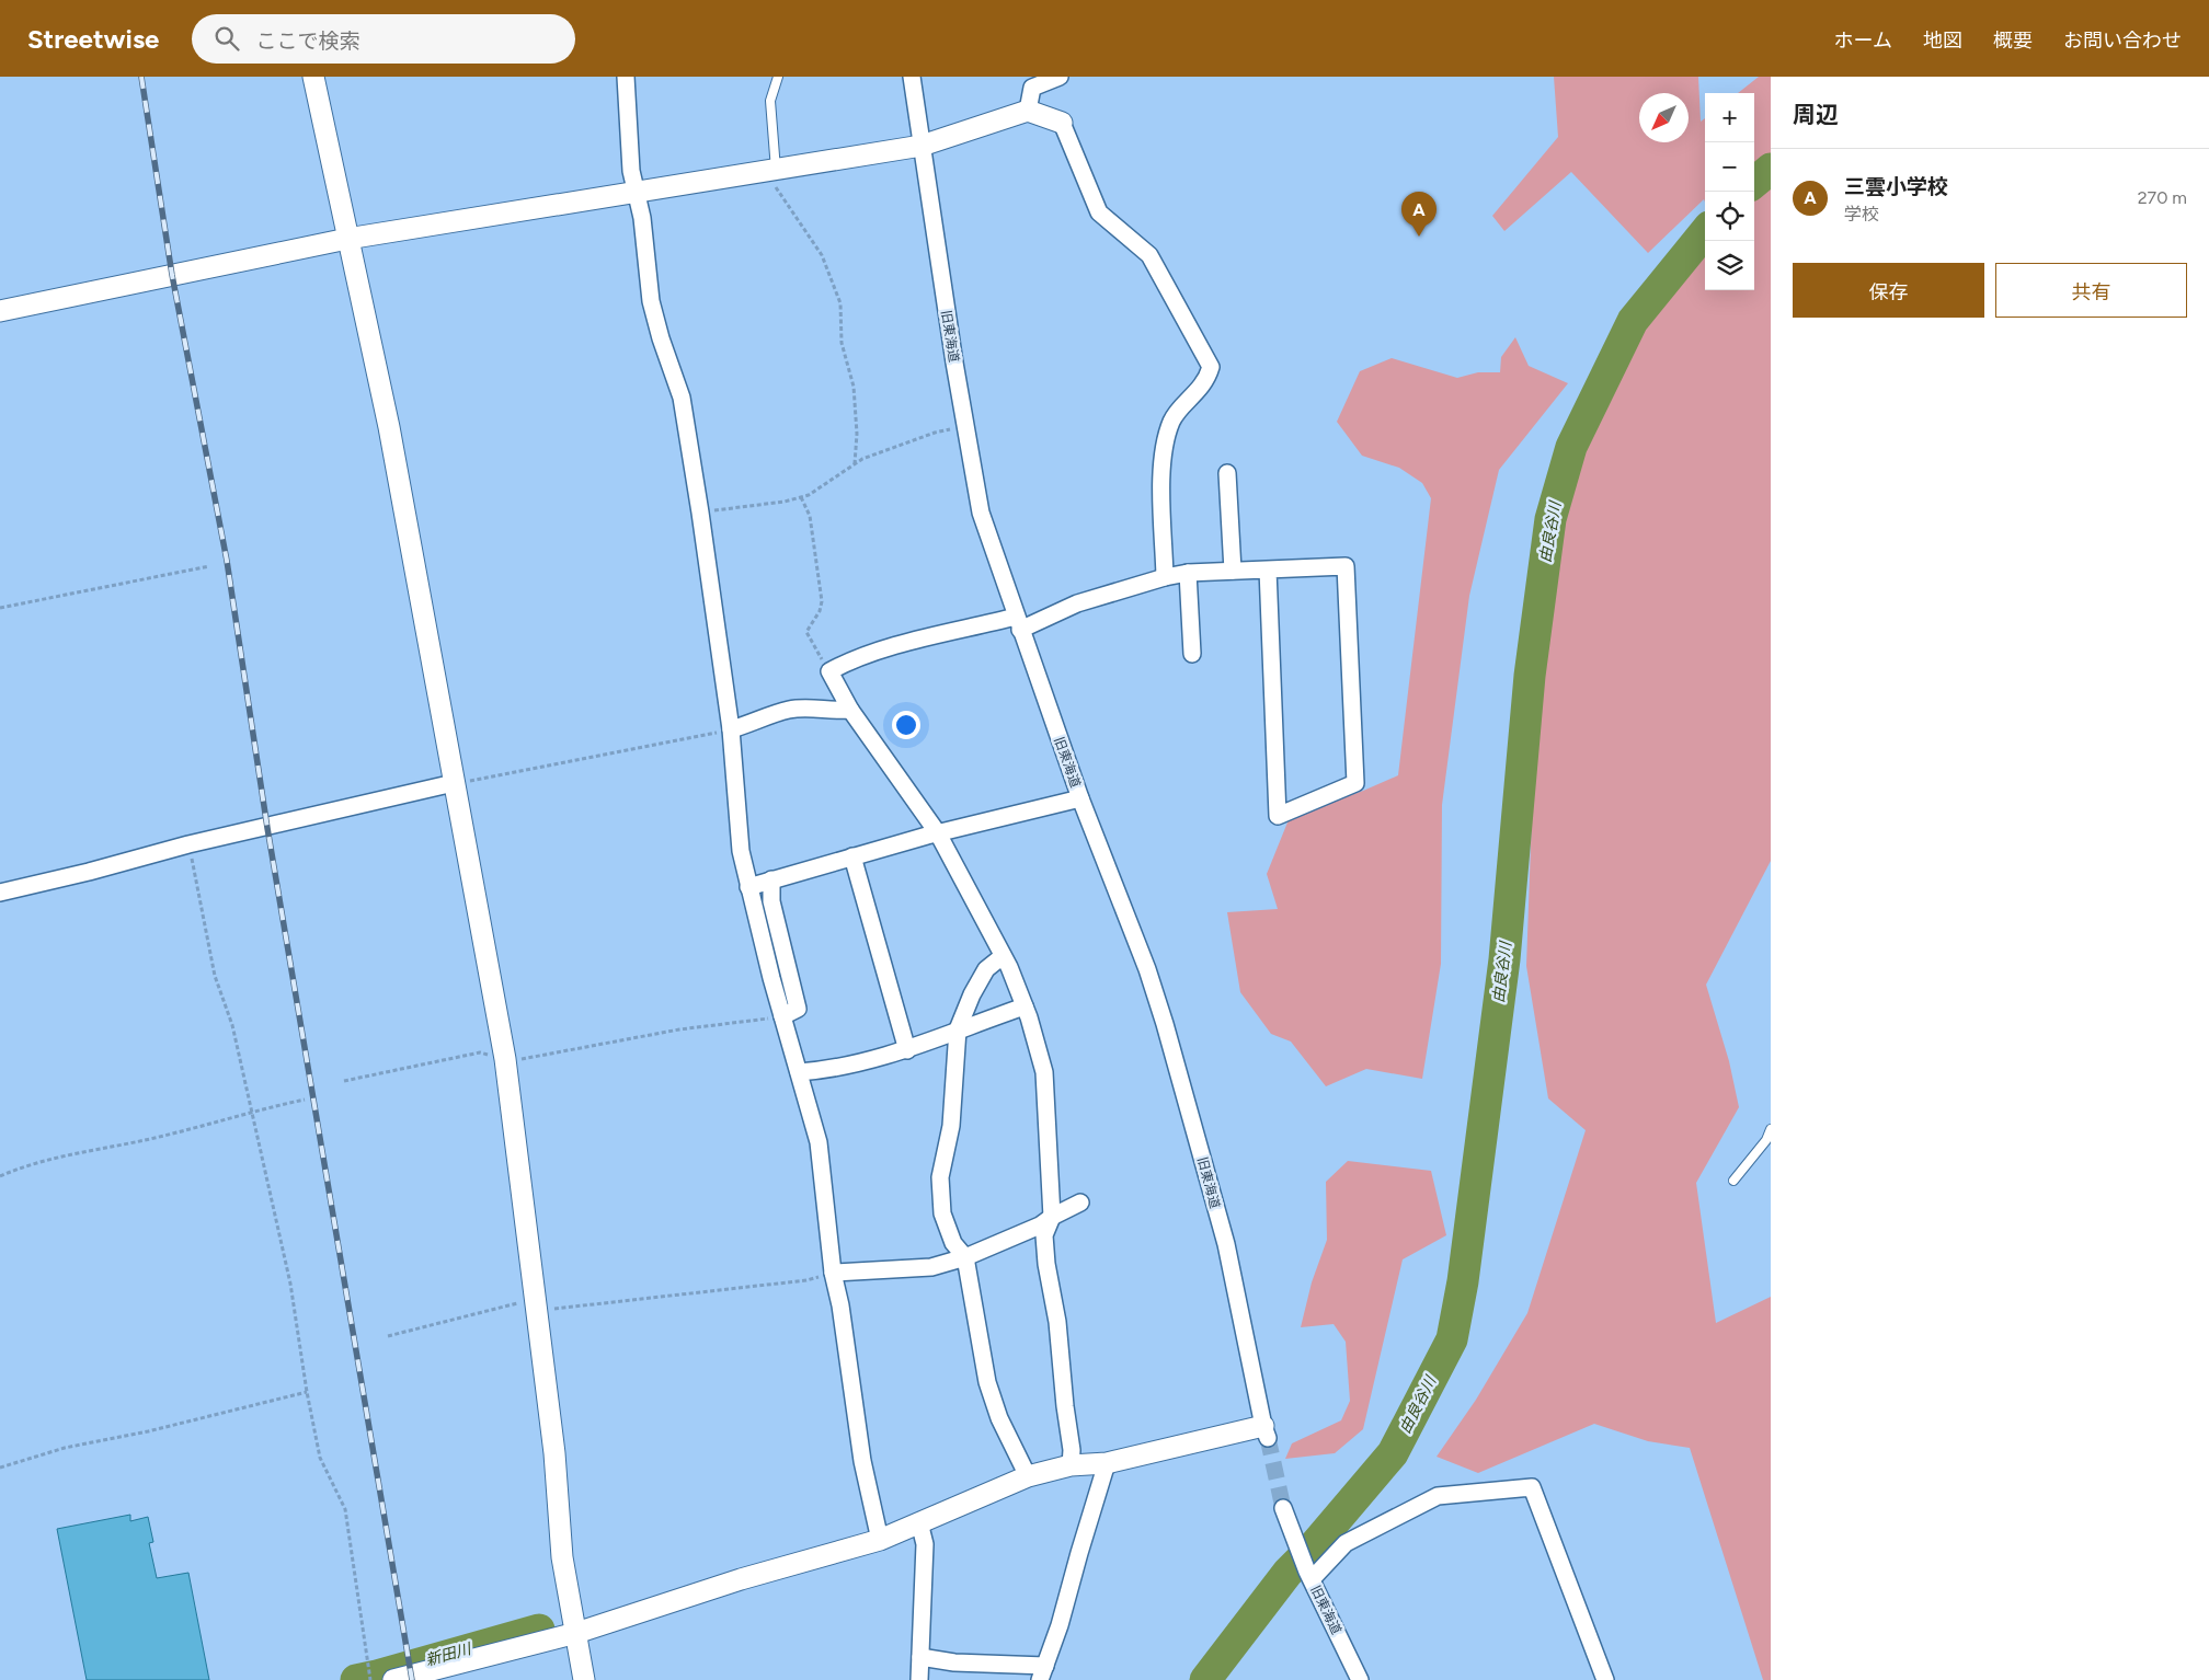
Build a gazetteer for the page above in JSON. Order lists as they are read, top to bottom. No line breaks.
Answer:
{"streets":{"street":["旧東海道"]},"water":["由良谷川","新田川"],"north":"bottom left","page":{"header":"Streetwise","search":"ここで検索","nav":["ホーム","地図","概要","お問い合わせ"],"heading":"周辺","map_buttons":["+","−"],"list":[{"mark":"A","name":"三雲小学校","note":"学校","value":"270 m"}],"pins":"A","buttons":["保存","共有"]}}
